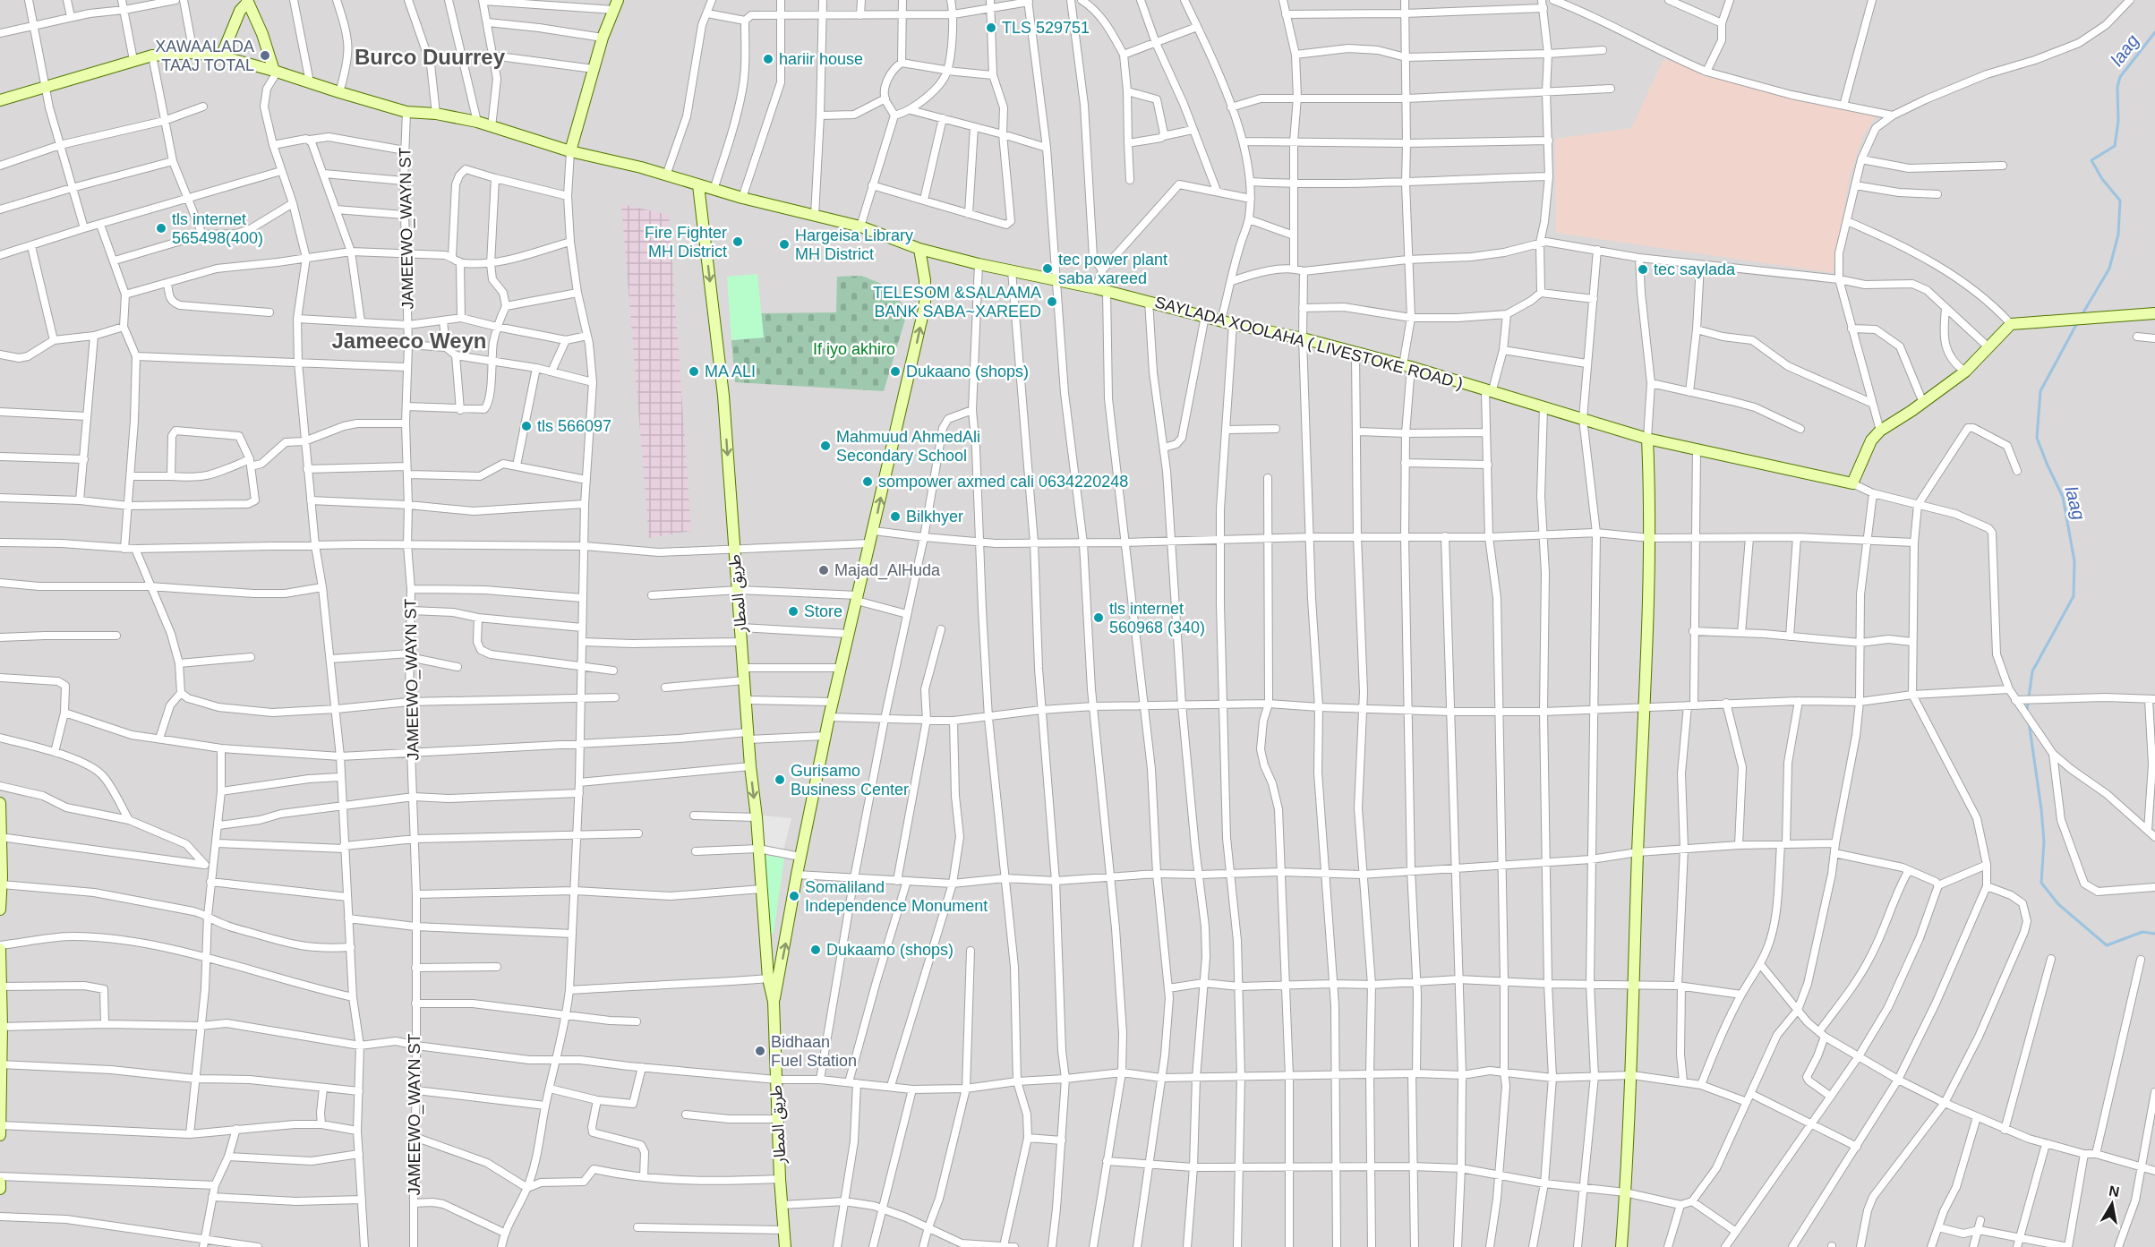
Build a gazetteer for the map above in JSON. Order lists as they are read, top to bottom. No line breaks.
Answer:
{"streets":{"main road":["SAYLADA XOOLAHA ( LIVESTOKE ROAD )","طريق المطار"],"street":["JAMEEWO_WAYN ST"]},"crossings":[["JAMEEWO_WAYN ST","SAYLADA XOOLAHA ( LIVESTOKE ROAD )"],["SAYLADA XOOLAHA ( LIVESTOKE ROAD )","طريق المطار"]],"districts":["Burco Duurrey","Jameeco Weyn"],"water":["laag"],"parks":["If iyo akhiro"],"places":["TLS 529751","XAWAALADA TAAJ TOTAL","hariir house","tls internet 565498(400)","Fire Fighter MH District","Hargeisa Library MH District","tec power plant saba xareed","tec saylada","TELESOM &SALAAMA BANK SABA~XAREED","MA ALI","Dukaano (shops)","tls 566097","Mahmuud AhmedAli Secondary School","sompower axmed cali 0634220248","Bilkhyer","Majad_AlHuda","Store","tls internet 560968 (340)","Gurisamo Business Center","Somaliland Independence Monument","Dukaamo (shops)","Bidhaan Fuel Station"],"north":"top"}
